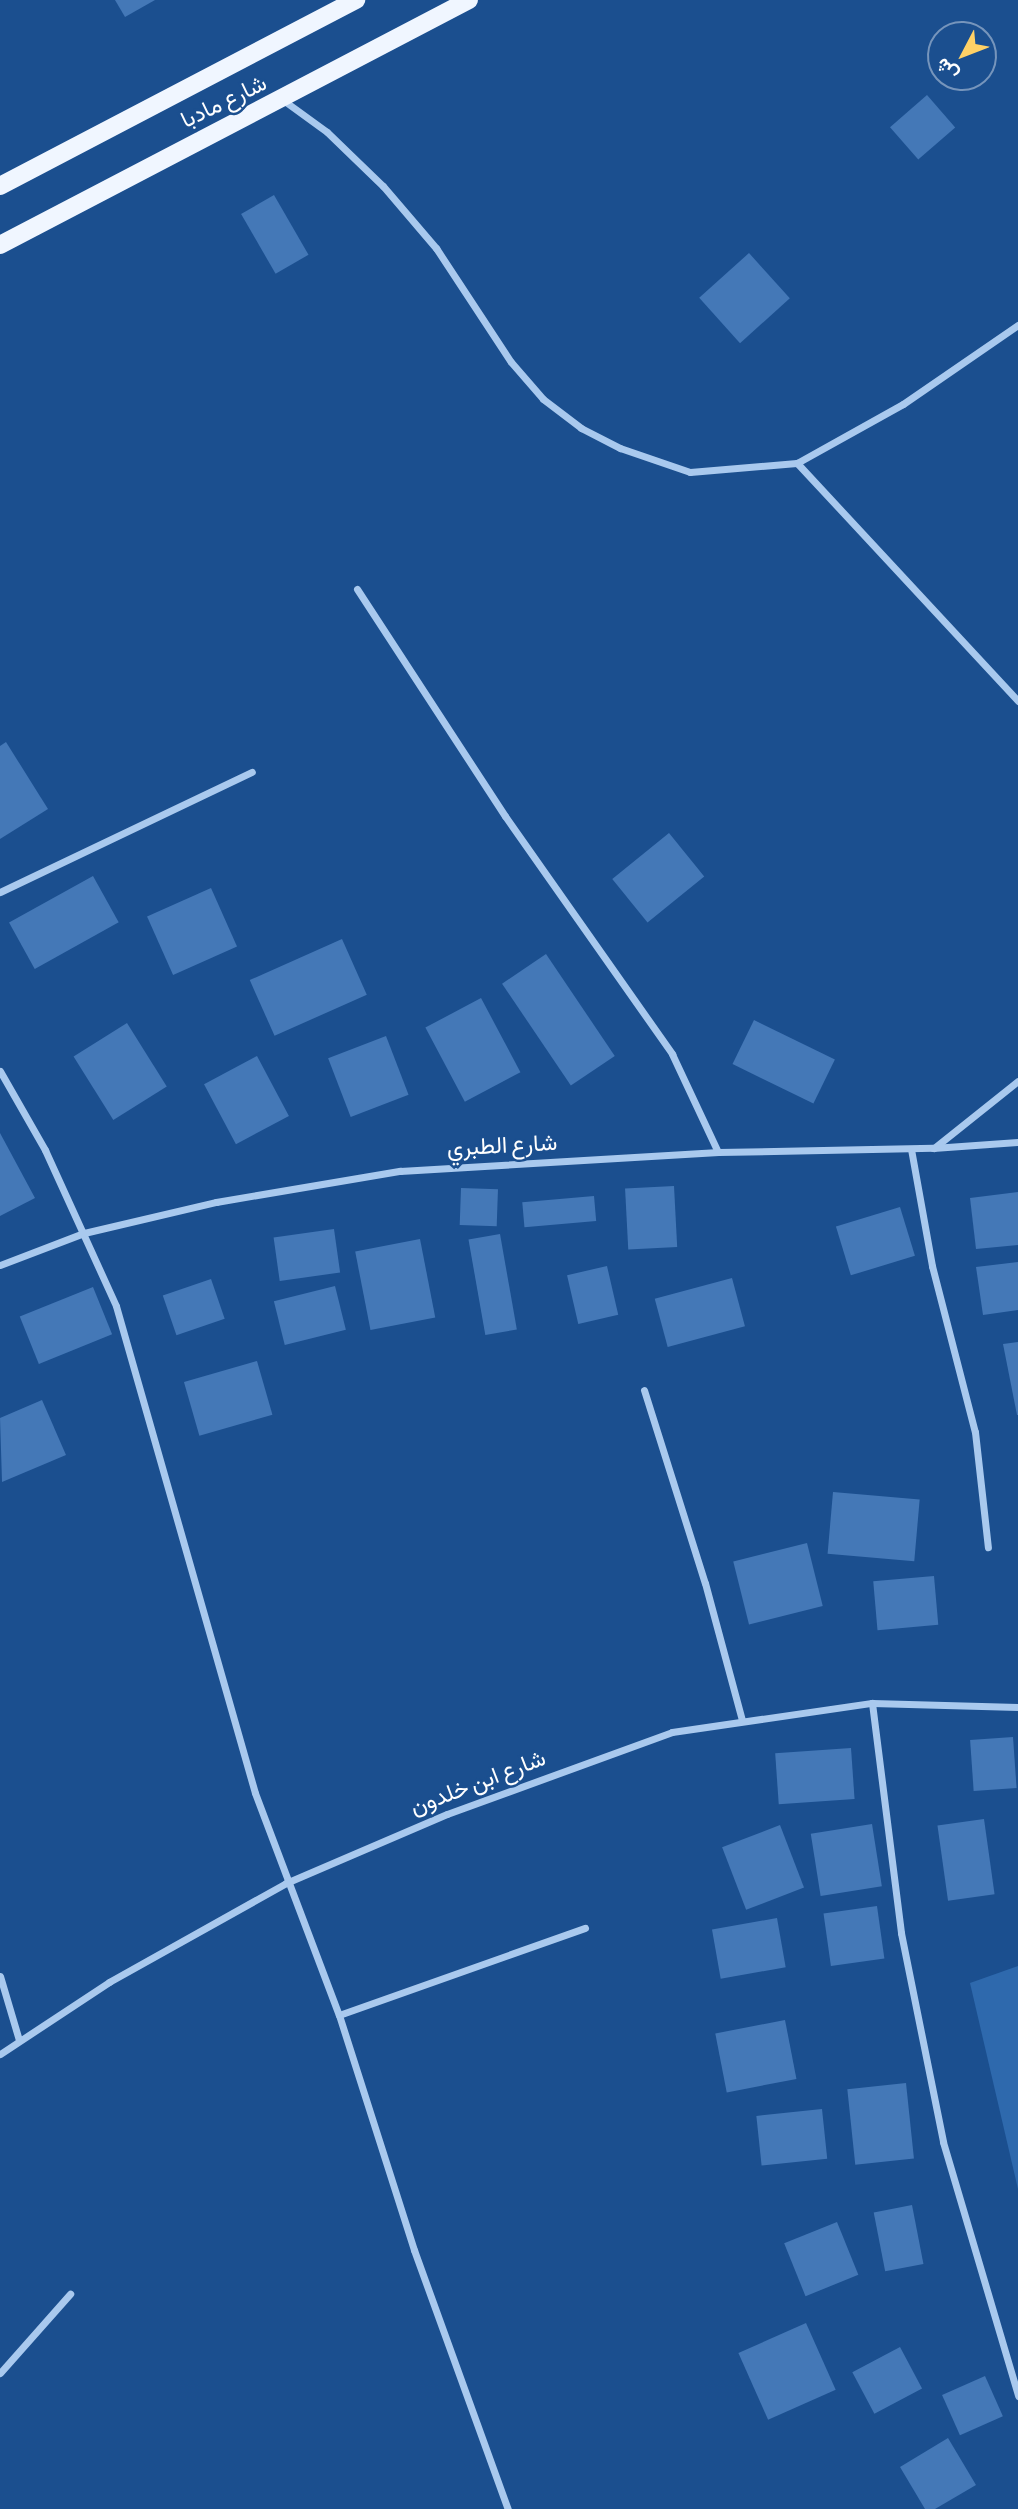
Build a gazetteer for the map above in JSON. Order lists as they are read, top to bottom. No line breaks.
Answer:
{"streets":{"main road":["شارع مادبا"],"street":["شارع الطبري","شارع ابن خلدون"]},"north":"bottom left"}
